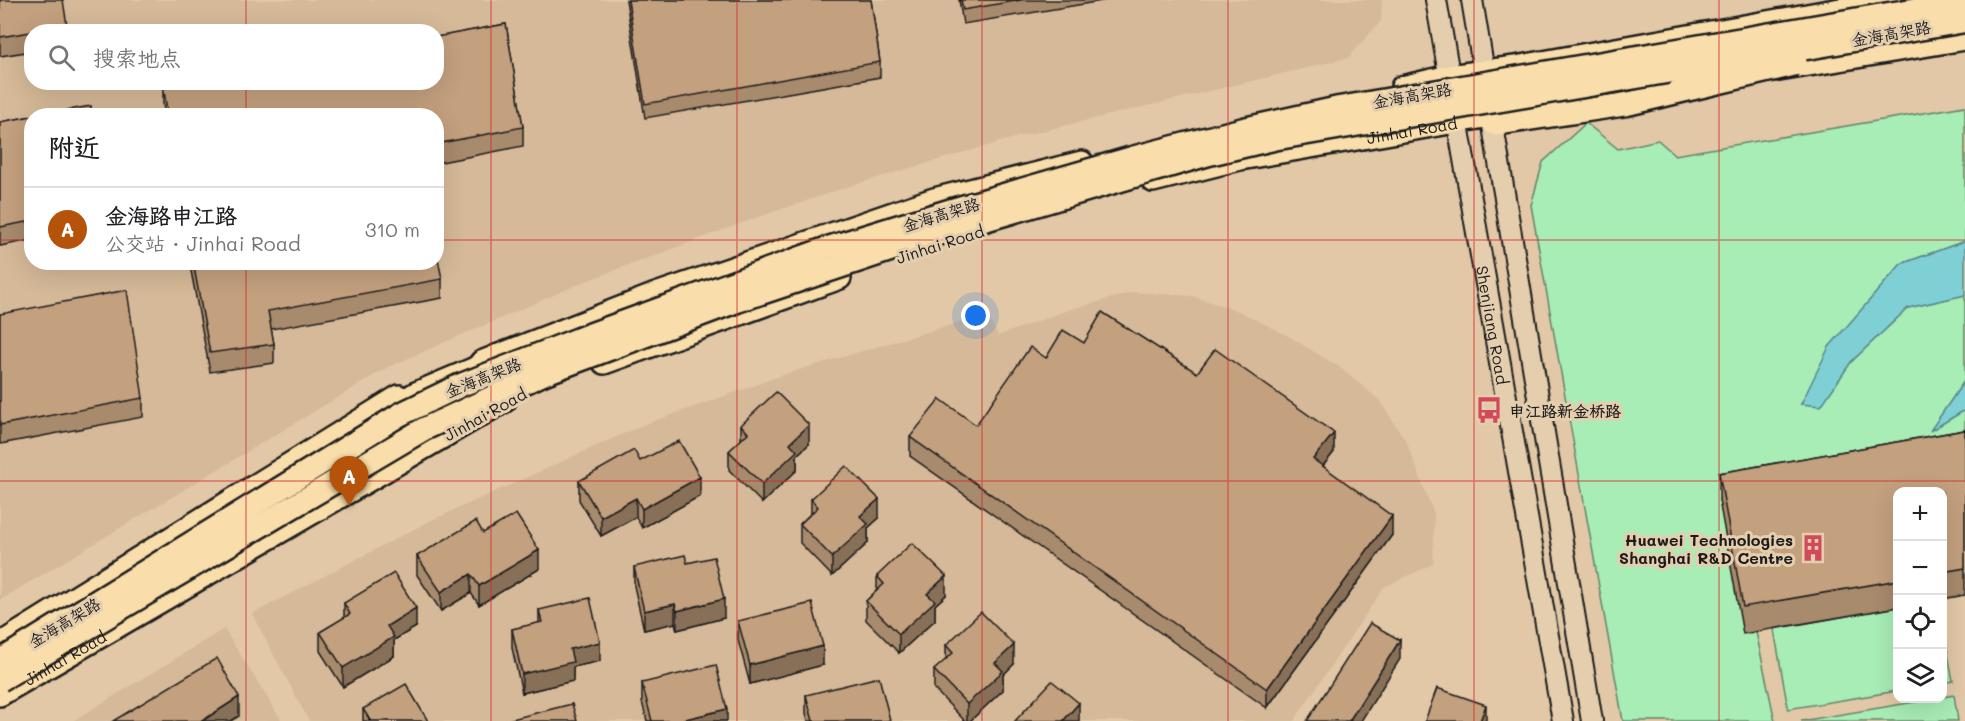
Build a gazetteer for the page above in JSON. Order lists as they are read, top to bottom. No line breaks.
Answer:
{"streets":{"highway":["金海高架路"],"main road":["Jinhai Road","Shenjiang Road"]},"crossings":[["Jinhai Road","Shenjiang Road"]],"places":{"bus stop":["申江路新金桥路"],"building":["Huawei Technologies Shanghai R&D Centre"]},"page":{"search":"搜索地点","heading":"附近","list":[{"mark":"A","name":"金海路申江路","note":"公交站 · Jinhai Road","value":"310 m"}],"pins":"A","map_buttons":["+","−"]}}
